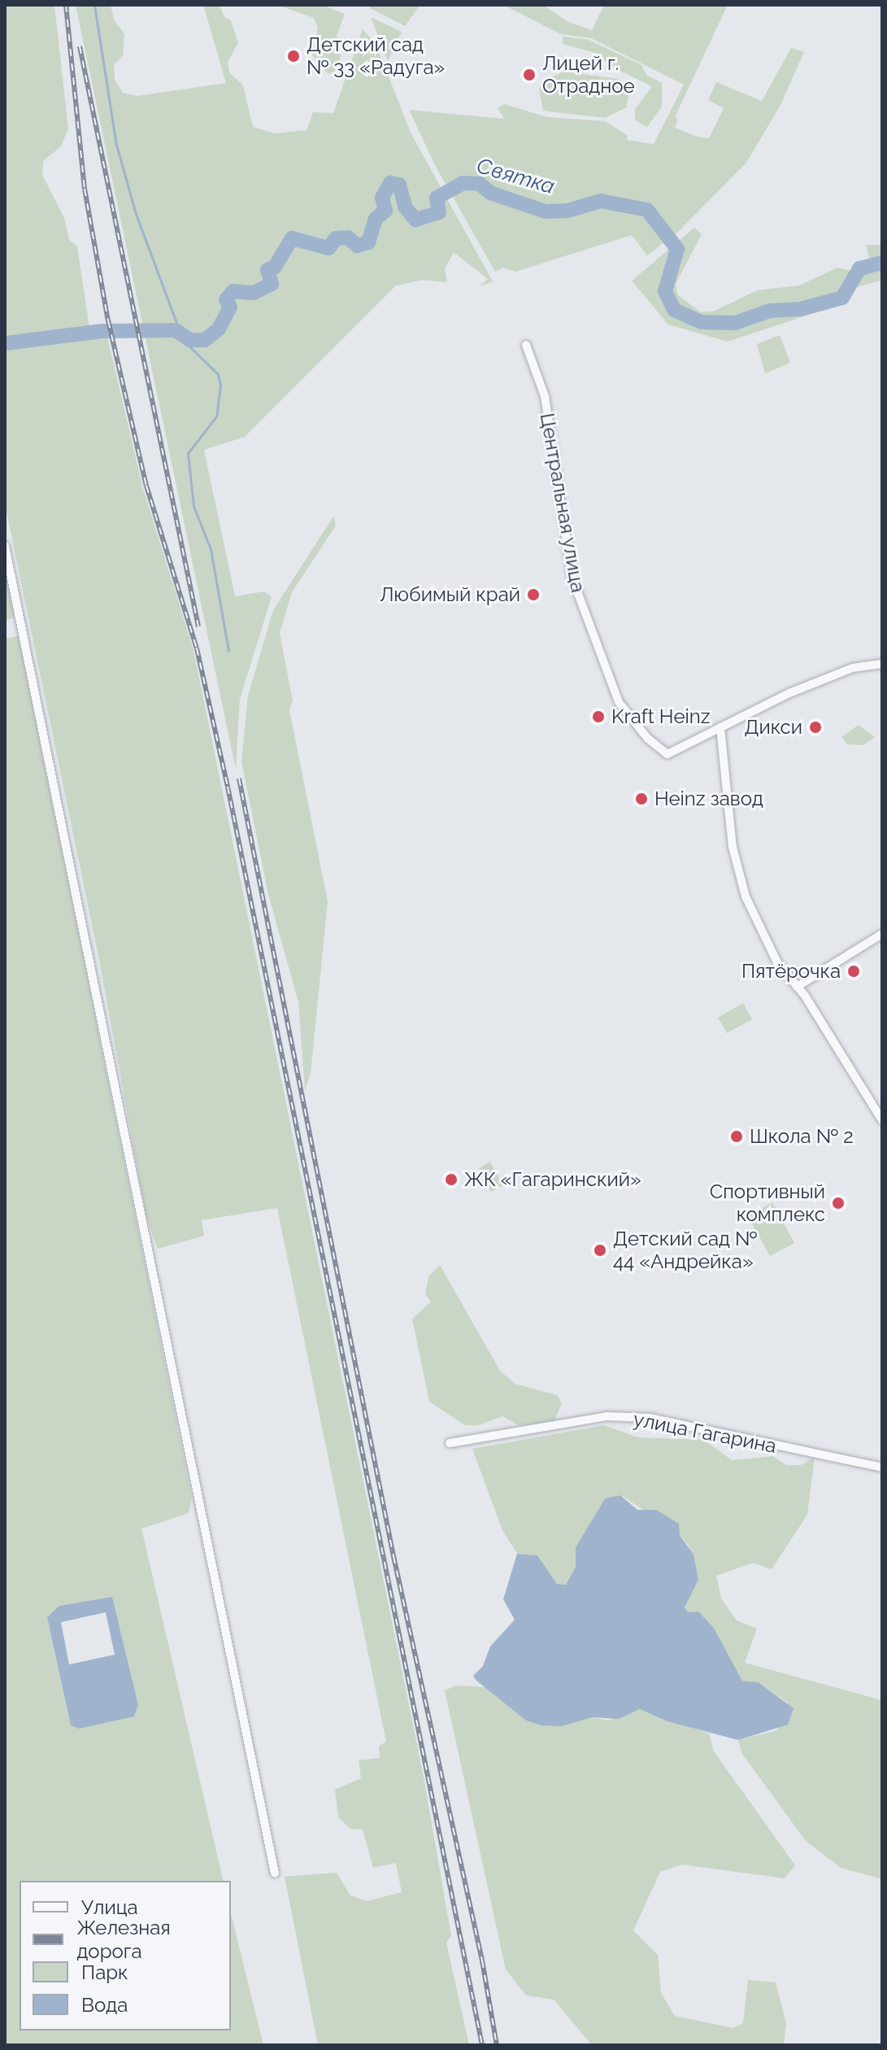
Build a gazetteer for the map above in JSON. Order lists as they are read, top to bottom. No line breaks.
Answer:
{"streets":{"street":["Центральная улица","улица Гагарина"]},"water":["Святка"],"places":["Детский сад № 33 «Радуга»","Лицей г. Отрадное","Любимый край","Kraft Heinz","Дикси","Heinz завод","Пятёрочка","Школа № 2","ЖК «Гагаринский»","Спортивный комплекс","Детский сад № 44 «Андрейка»"],"legend":["Улица","Железная дорога","Парк","Вода"]}
